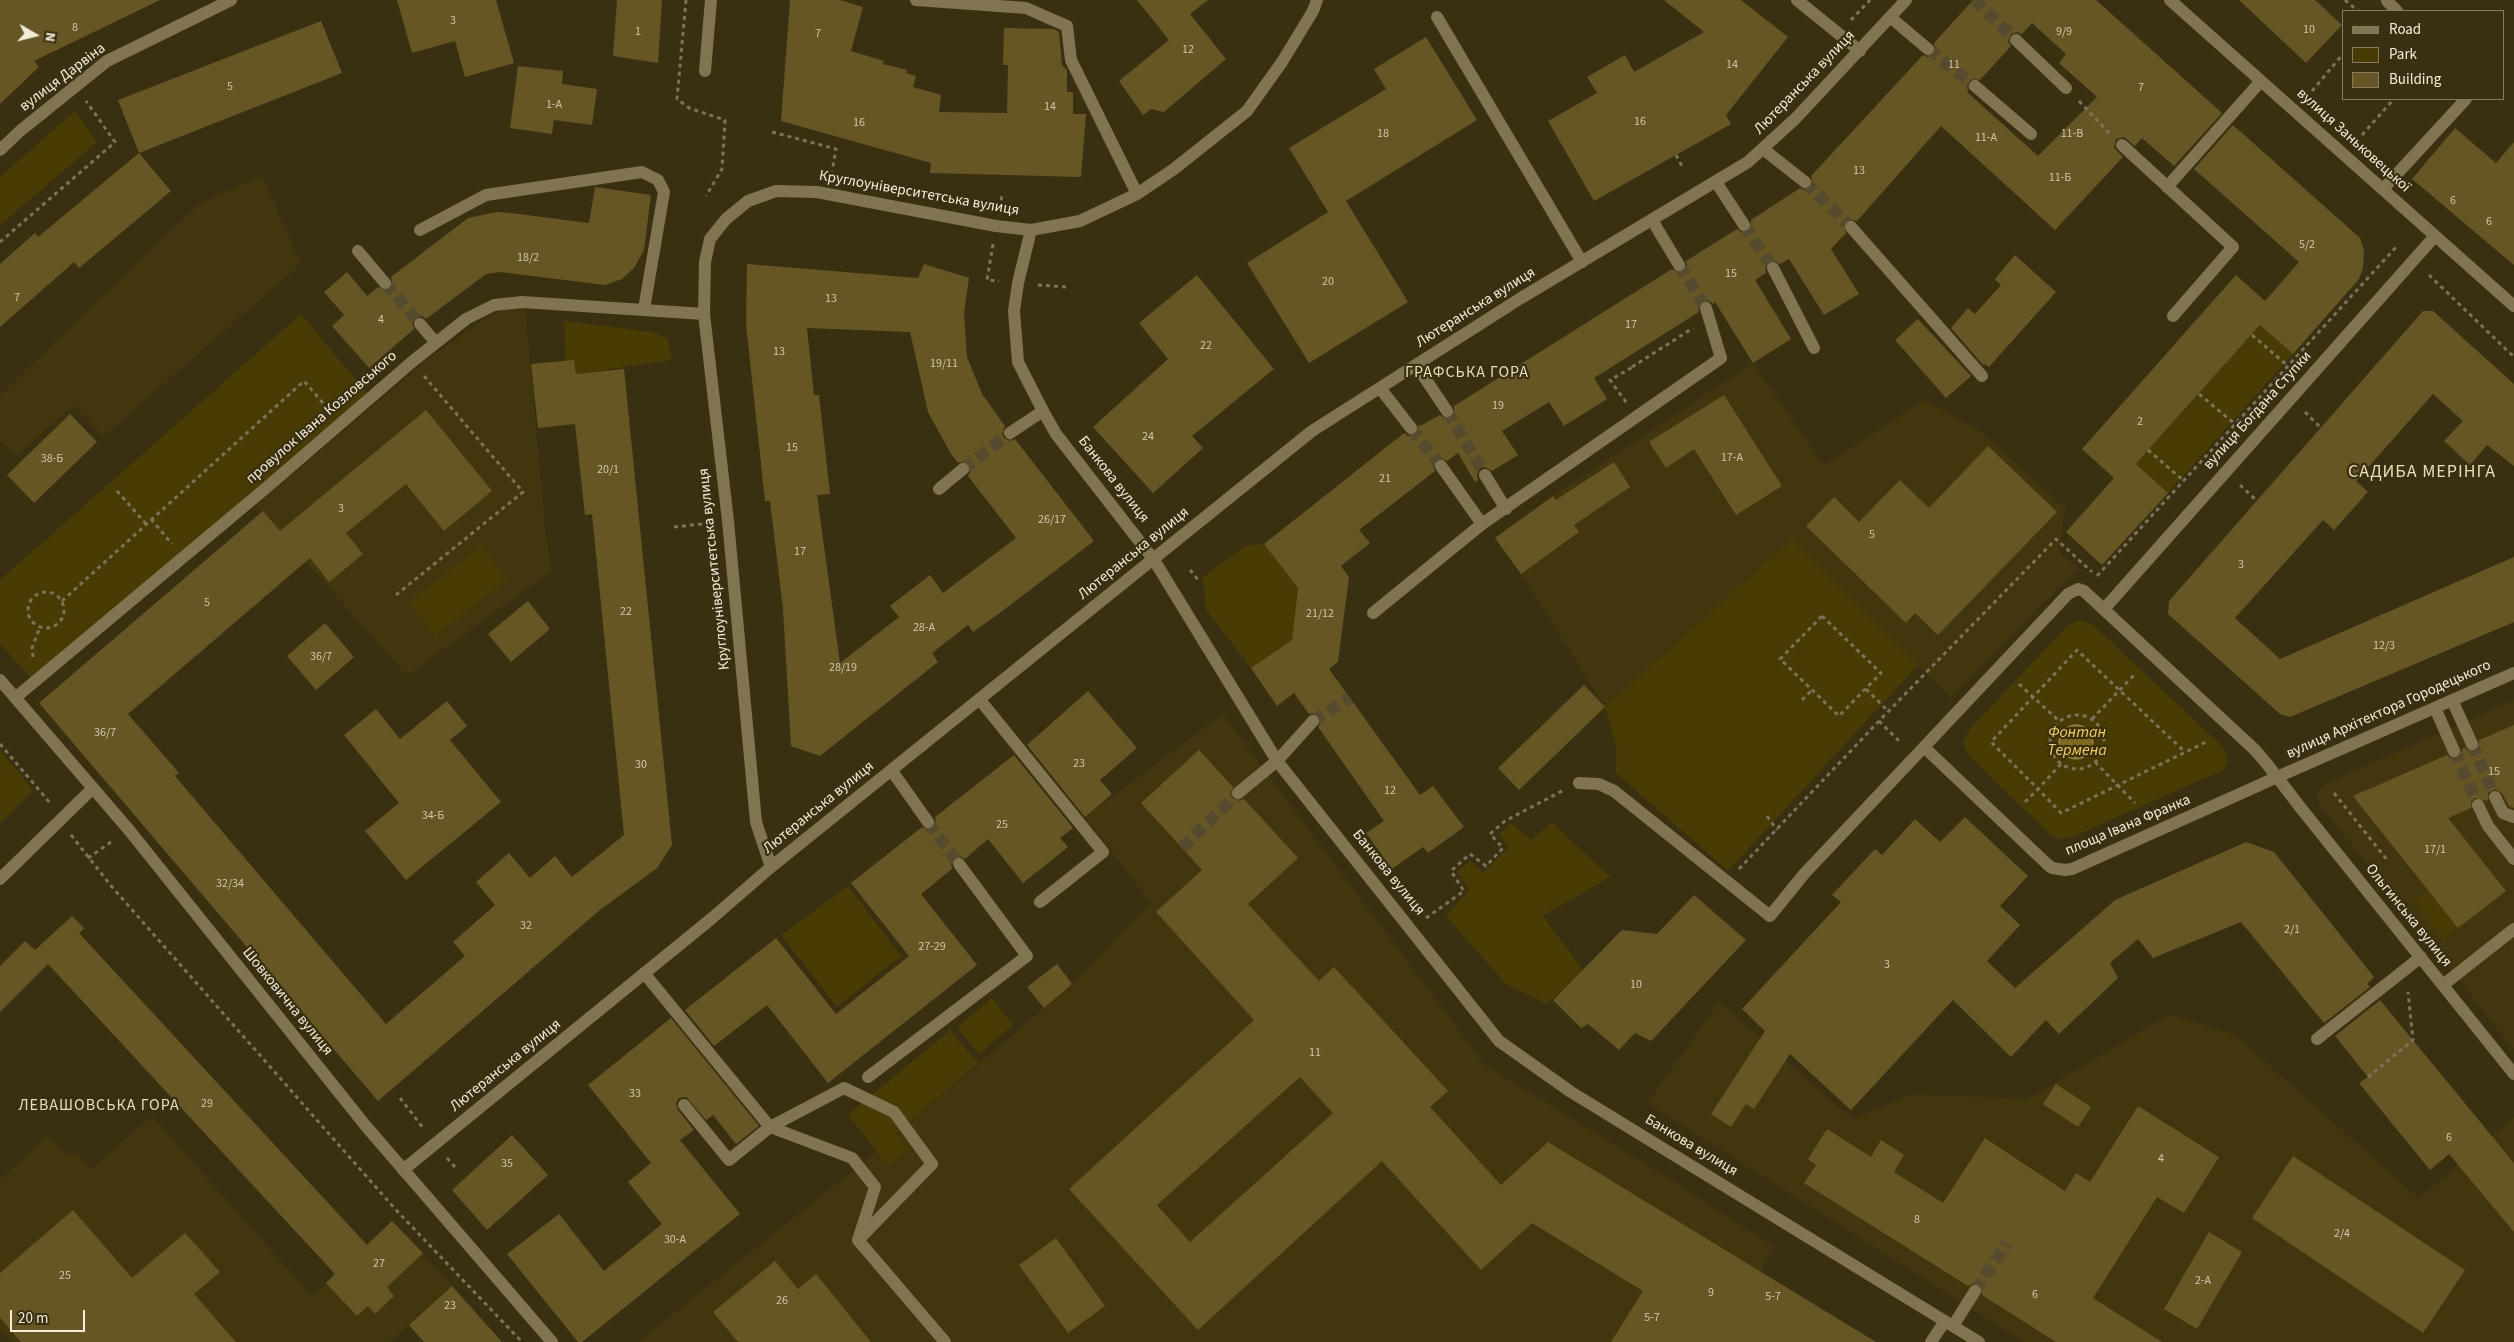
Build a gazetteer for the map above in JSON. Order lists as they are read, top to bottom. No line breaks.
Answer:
{"streets":{"street":["вулиця Дарвіна","Лютеранська вулиця","вулиця Заньковецької","Круглоуніверситетська вулиця","вулиця Богдана Ступки","провулок Івана Козловського","Банкова вулиця","вулиця Архітектора Городецького","площа Івана Франка","Ольгинська вулиця","Шовковична вулиця"]},"crossings":[["Лютеранська вулиця","Круглоуніверситетська вулиця"],["Лютеранська вулиця","Банкова вулиця"],["Лютеранська вулиця","Шовковична вулиця"],["вулиця Заньковецької","вулиця Богдана Ступки"],["Круглоуніверситетська вулиця","провулок Івана Козловського"],["Круглоуніверситетська вулиця","Банкова вулиця"],["провулок Івана Козловського","Шовковична вулиця"],["вулиця Архітектора Городецького","площа Івана Франка"],["вулиця Архітектора Городецького","Ольгинська вулиця"],["площа Івана Франка","Ольгинська вулиця"]],"districts":["ГРАФСЬКА ГОРА","САДИБА МЕРІНГА","ЛЕВАШОВСЬКА ГОРА"],"water":["Фонтан Термена"],"house_numbers":["3","8","10","1","9/9","7","12","14","11","5","7","1-А","14","16","16","18","11-В","11-А","13","11-Б","6","6","5/2","18/2","15","20","7","13","4","17","22","13","19/11","19","2","24","15","17-А","38-Б","20/1","21","3","26/17","5","17","3","5","22","21/12","28-А","12/3","36/7","28/19","36/7","23","30","15","12","34-Б","25","17/1","32/34","32","2/1","27-29","3","10","11","33","29","6","4","35","8","2/4","30-А","27","25","2-А","9","6","5-7","26","23","5-7"],"legend":["Road","Park","Building"],"scale_bar":"20 m","north":"right"}
